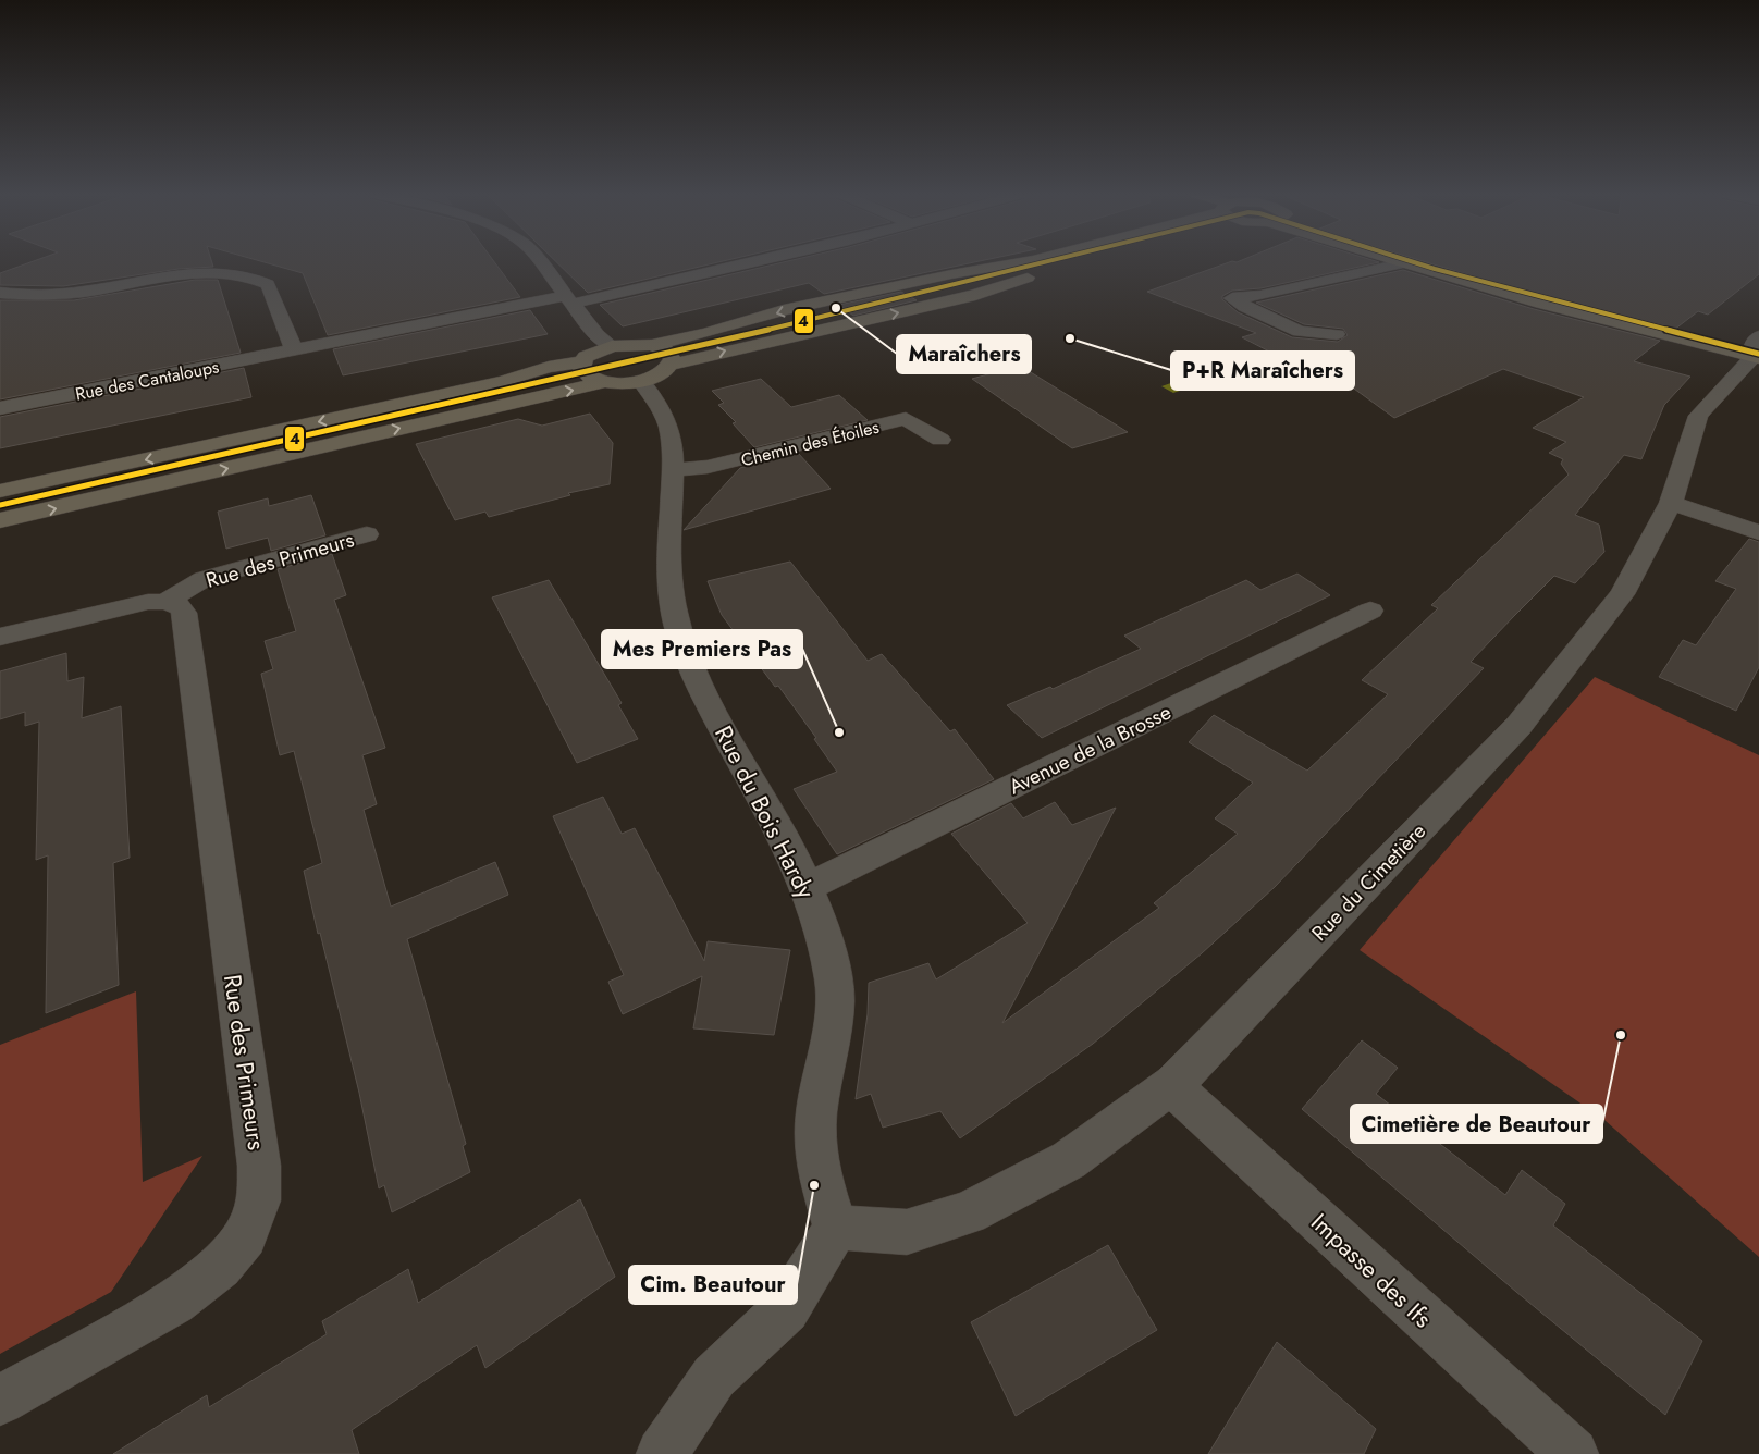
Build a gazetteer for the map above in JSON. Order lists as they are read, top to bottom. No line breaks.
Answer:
{"streets":{"street":["Rue des Cantaloups","Chemin des Étoiles","Rue des Primeurs","Avenue de la Brosse","Rue du Bois Hardy","Rue du Cimetière","Impasse des Ifs"]},"crossings":[["Chemin des Étoiles","Rue du Bois Hardy"],["Avenue de la Brosse","Rue du Bois Hardy"],["Rue du Bois Hardy","Rue du Cimetière"],["Rue du Cimetière","Impasse des Ifs"]],"places":["Maraîchers","P+R Maraîchers","Mes Premiers Pas","Cimetière de Beautour","Cim. Beautour"],"lines":["transit line 4"]}
